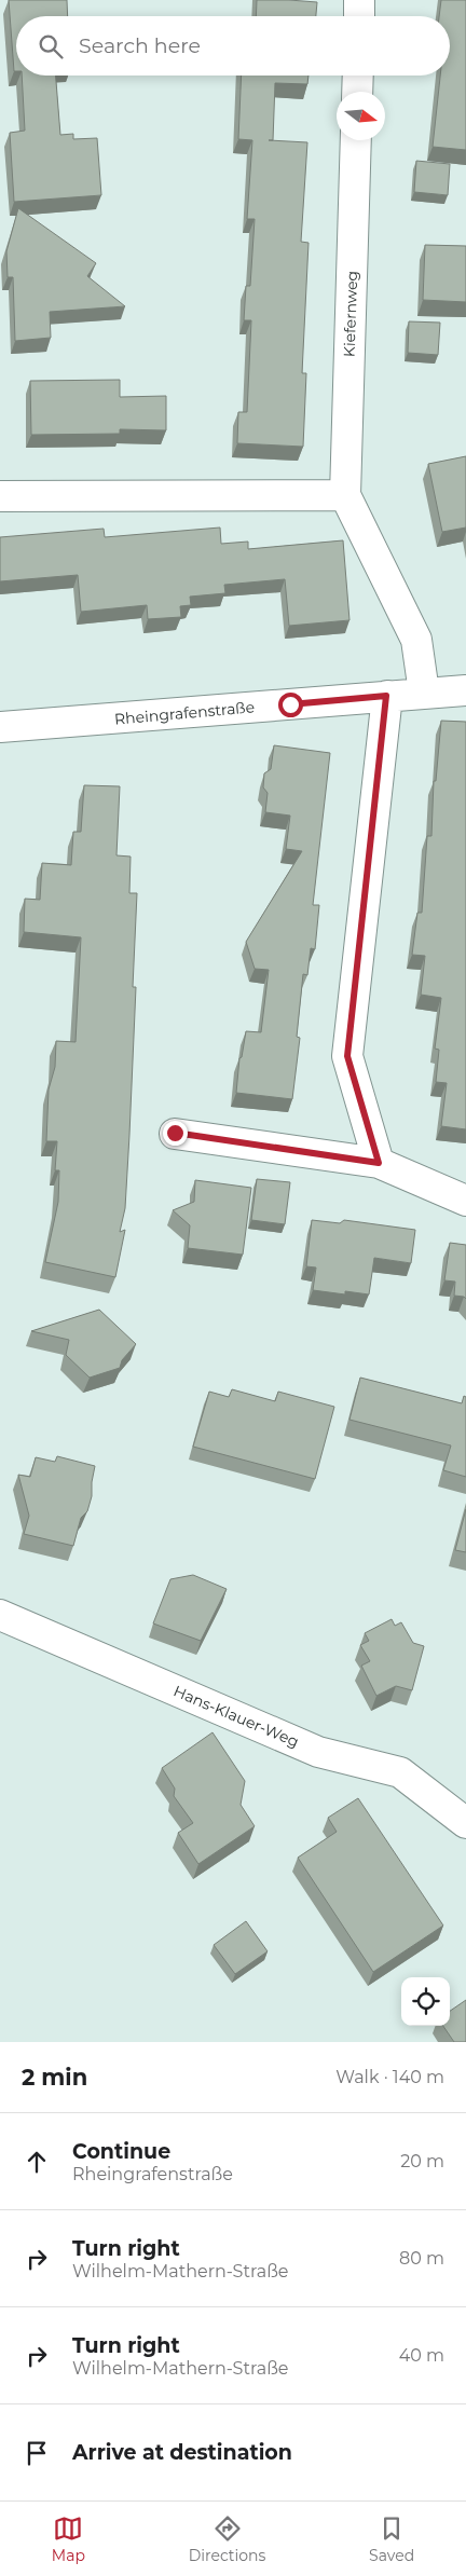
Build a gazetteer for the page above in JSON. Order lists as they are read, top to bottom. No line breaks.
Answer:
{"streets":{"street":["Kiefernweg","Rheingrafenstraße","Hans-Klauer-Weg"]},"crossings":[["Kiefernweg","Rheingrafenstraße"]],"north":"right","page":{"search":"Search here","heading":["2 min","Walk · 140 m"],"list":[["Continue","Rheingrafenstraße","20 m"],["Turn right","Wilhelm-Mathern-Straße","80 m"],["Turn right","Wilhelm-Mathern-Straße","40 m"],"Arrive at destination"],"nav":["Map","Directions","Saved"]}}
